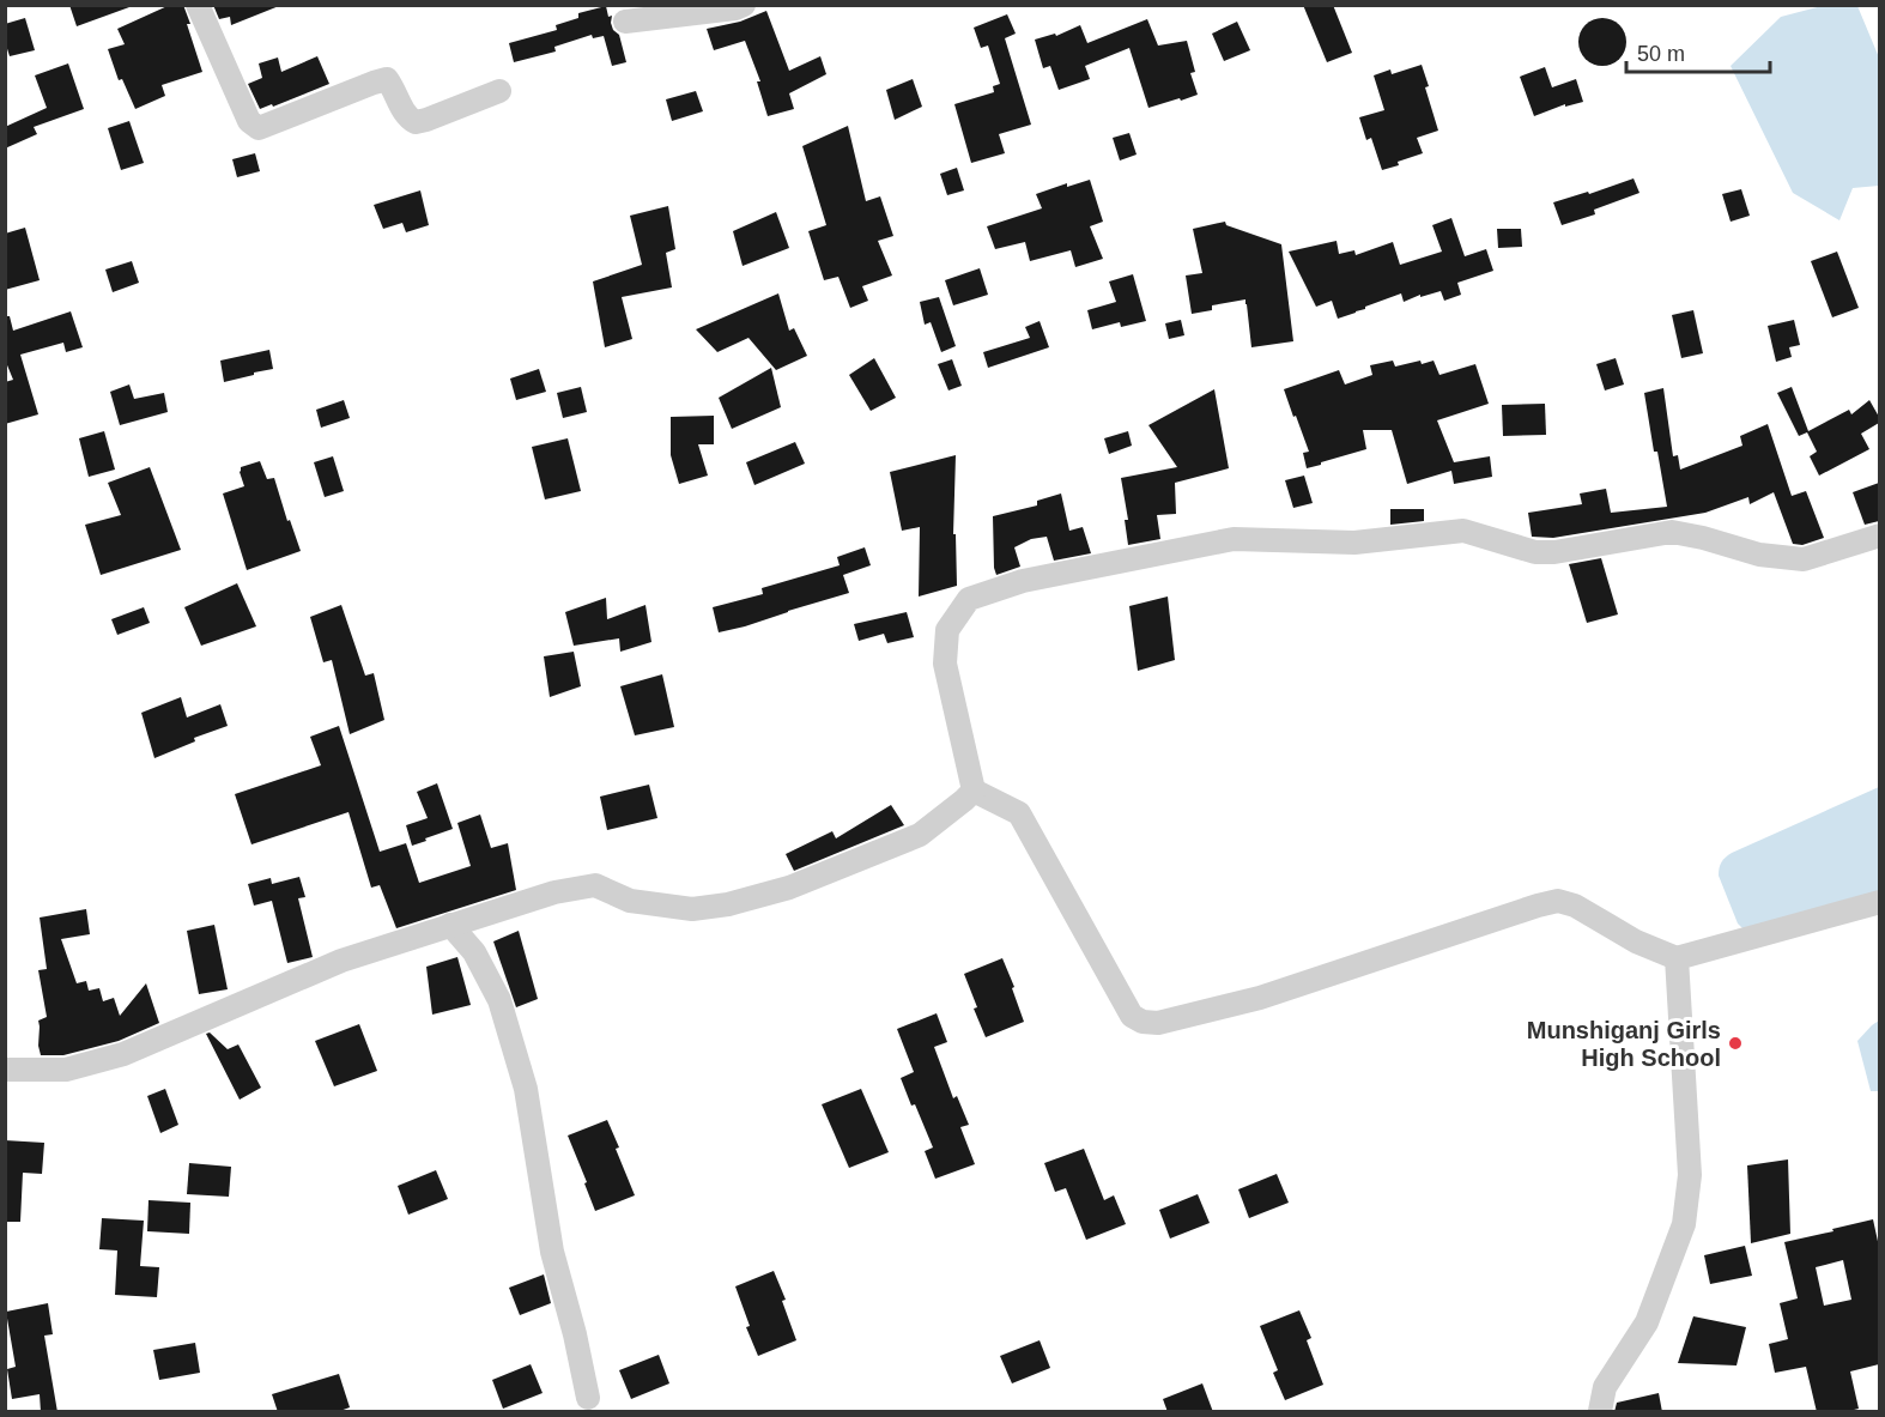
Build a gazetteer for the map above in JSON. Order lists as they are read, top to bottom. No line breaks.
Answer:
{"places":["Munshiganj Girls High School"],"scale_bar":"50 m"}
